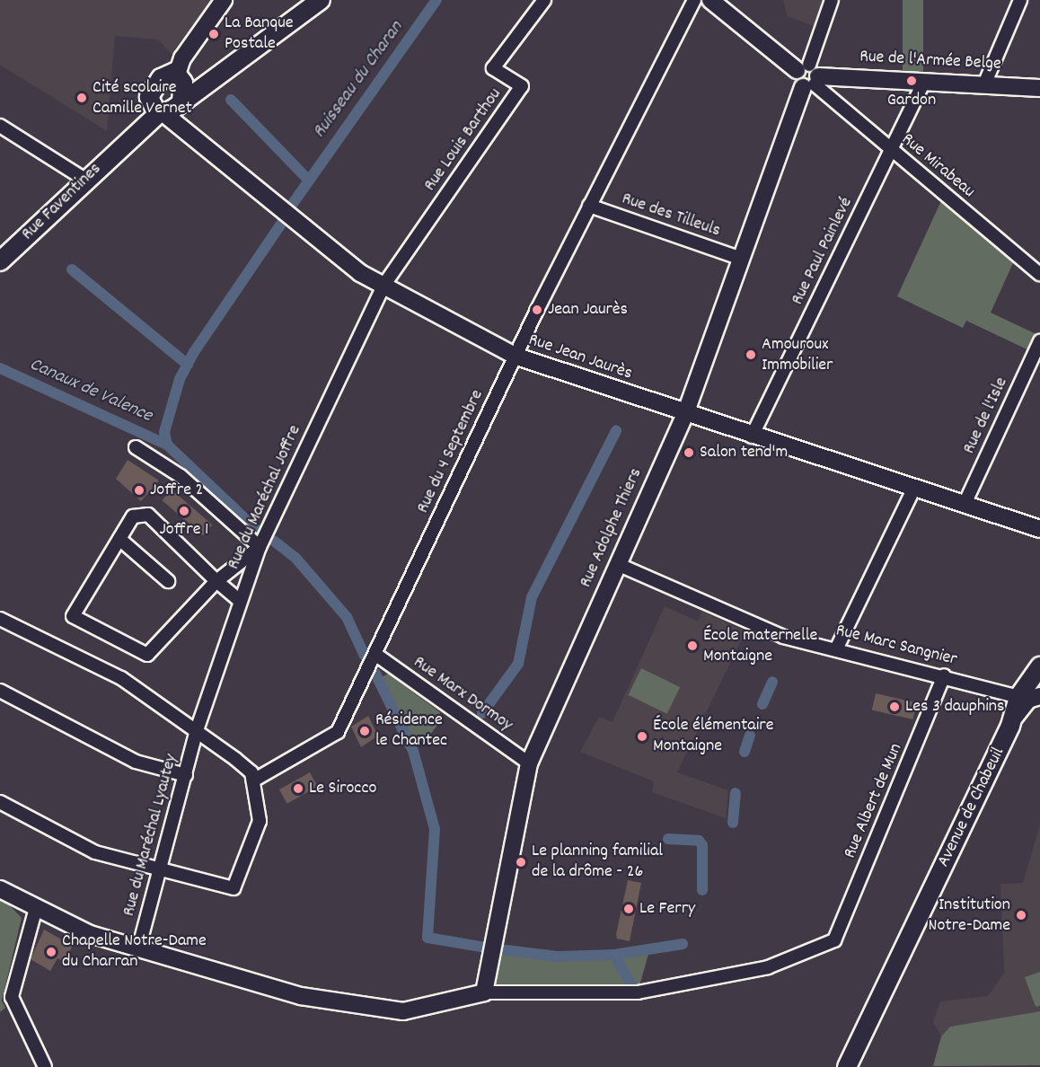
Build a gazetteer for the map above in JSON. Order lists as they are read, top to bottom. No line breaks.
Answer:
{"streets":{"main road":["Rue Faventines","Avenue de Chabeuil"],"street":["Rue de l'Armée Belge","Rue Louis Barthou","Rue Mirabeau","Rue des Tilleuls","Rue Paul Painlevé","Rue Jean Jaurès","Rue de l'Isle","Rue du 4 Septembre","Rue du Maréchal Joffre","Rue Adolphe Thiers","Rue Marc Sangnier","Rue Marx Dormoy","Rue Albert de Mun","Rue du Maréchal Lyautey"]},"crossings":[["Rue de l'Armée Belge","Rue Mirabeau"],["Rue de l'Armée Belge","Rue Paul Painlevé"],["Rue de l'Armée Belge","Rue Adolphe Thiers"],["Rue Louis Barthou","Rue Jean Jaurès"],["Rue Louis Barthou","Rue du Maréchal Joffre"],["Rue Mirabeau","Rue Paul Painlevé"],["Rue Mirabeau","Rue Adolphe Thiers"],["Rue Faventines","Rue Jean Jaurès"],["Rue des Tilleuls","Rue du 4 Septembre"],["Rue des Tilleuls","Rue Adolphe Thiers"],["Rue Paul Painlevé","Rue Jean Jaurès"],["Rue Jean Jaurès","Rue de l'Isle"],["Rue Jean Jaurès","Rue du 4 Septembre"],["Rue Jean Jaurès","Rue du Maréchal Joffre"],["Rue Jean Jaurès","Rue Adolphe Thiers"],["Rue du 4 Septembre","Rue Marx Dormoy"],["Rue du Maréchal Joffre","Rue du Maréchal Lyautey"],["Rue Adolphe Thiers","Rue Marc Sangnier"],["Rue Adolphe Thiers","Rue Marx Dormoy"],["Rue Adolphe Thiers","Rue Albert de Mun"],["Rue Marc Sangnier","Rue Albert de Mun"],["Rue Marc Sangnier","Avenue de Chabeuil"]],"water":["Ruisseau du Charan","Canaux de Valence"],"places":["La Banque Postale","Gardon","Cité scolaire Camille Vernet","Jean Jaurès","Amouroux Immobilier","Salon tend'm","Joffre 2","Joffre 1","École maternelle Montaigne","Les 3 dauphins","Résidence le Chantec","École élémentaire Montaigne","Le Sirocco","Le planning familial de la drôme - 26","Le Ferry","Institution Notre-Dame","Chapelle Notre-Dame du Charran"]}
